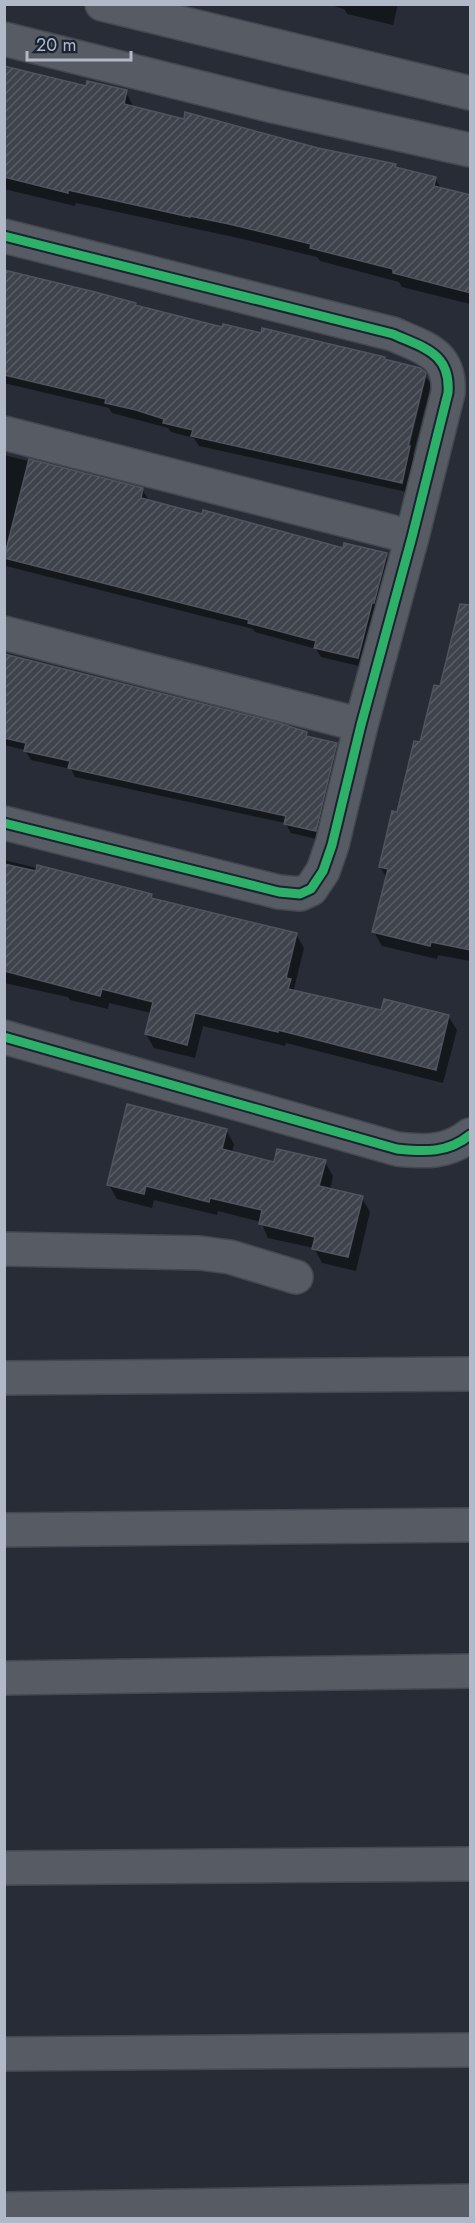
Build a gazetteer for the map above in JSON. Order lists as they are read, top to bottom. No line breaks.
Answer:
{"scale_bar":"20 m"}
